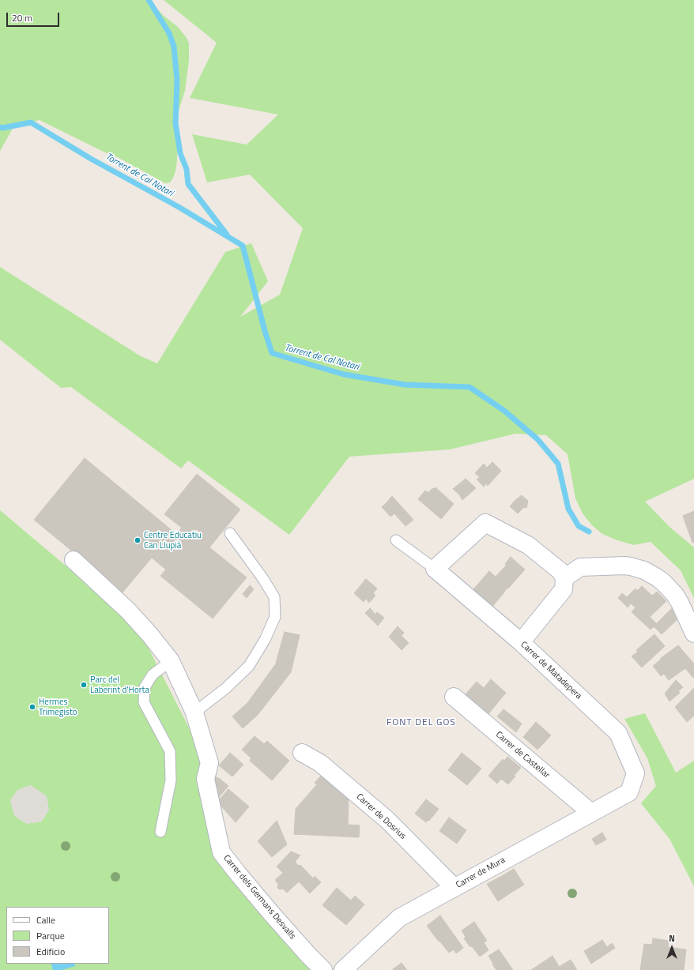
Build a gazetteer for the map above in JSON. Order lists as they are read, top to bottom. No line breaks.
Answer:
{"streets":{"street":["Carrer de Matadepera","Carrer de Castellar","Carrer de Dosrius","Carrer de Mura","Carrer dels Germans Desvalls"]},"crossings":[["Carrer de Matadepera","Carrer de Mura"],["Carrer de Castellar","Carrer de Mura"],["Carrer de Dosrius","Carrer de Mura"]],"districts":["FONT DEL GOS"],"water":["Torrent de Cal Notari"],"places":["Centre Educatiu Can Llupià","Parc del Laberint d'Horta","Hermes Trimegisto"],"legend":["Calle","Parque","Edificio"],"scale_bar":"20 m","north":"top"}
